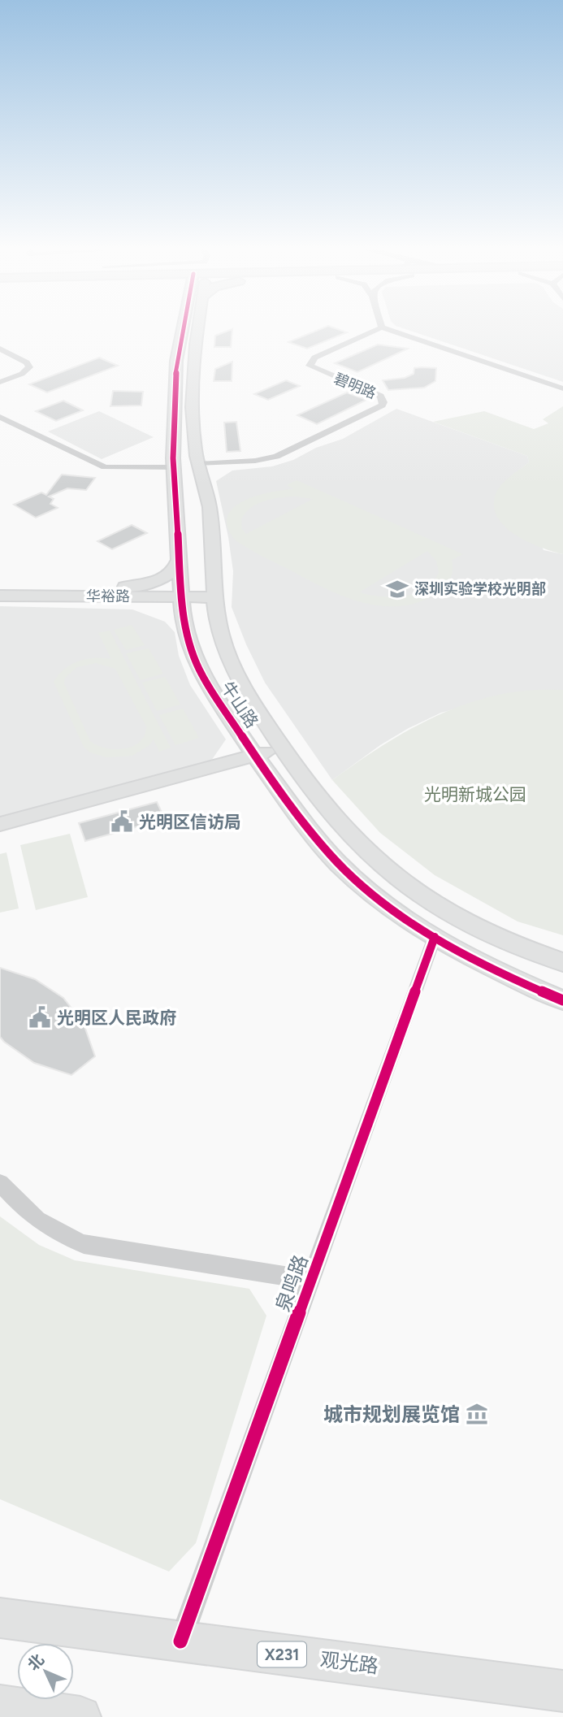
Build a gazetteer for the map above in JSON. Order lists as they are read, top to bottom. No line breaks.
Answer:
{"streets":{"main road":["X231","观光路"],"street":["碧明路","华裕路","牛山路","泉鸣路"]},"crossings":[["碧明路","牛山路"],["华裕路","牛山路"],["牛山路","泉鸣路"],["泉鸣路","观光路"]],"parks":["光明新城公园"],"places":{"school or university":["深圳实验学校光明部"],"public building":["光明区信访局","光明区人民政府"],"museum":["城市规划展览馆"]},"north":"top left"}
